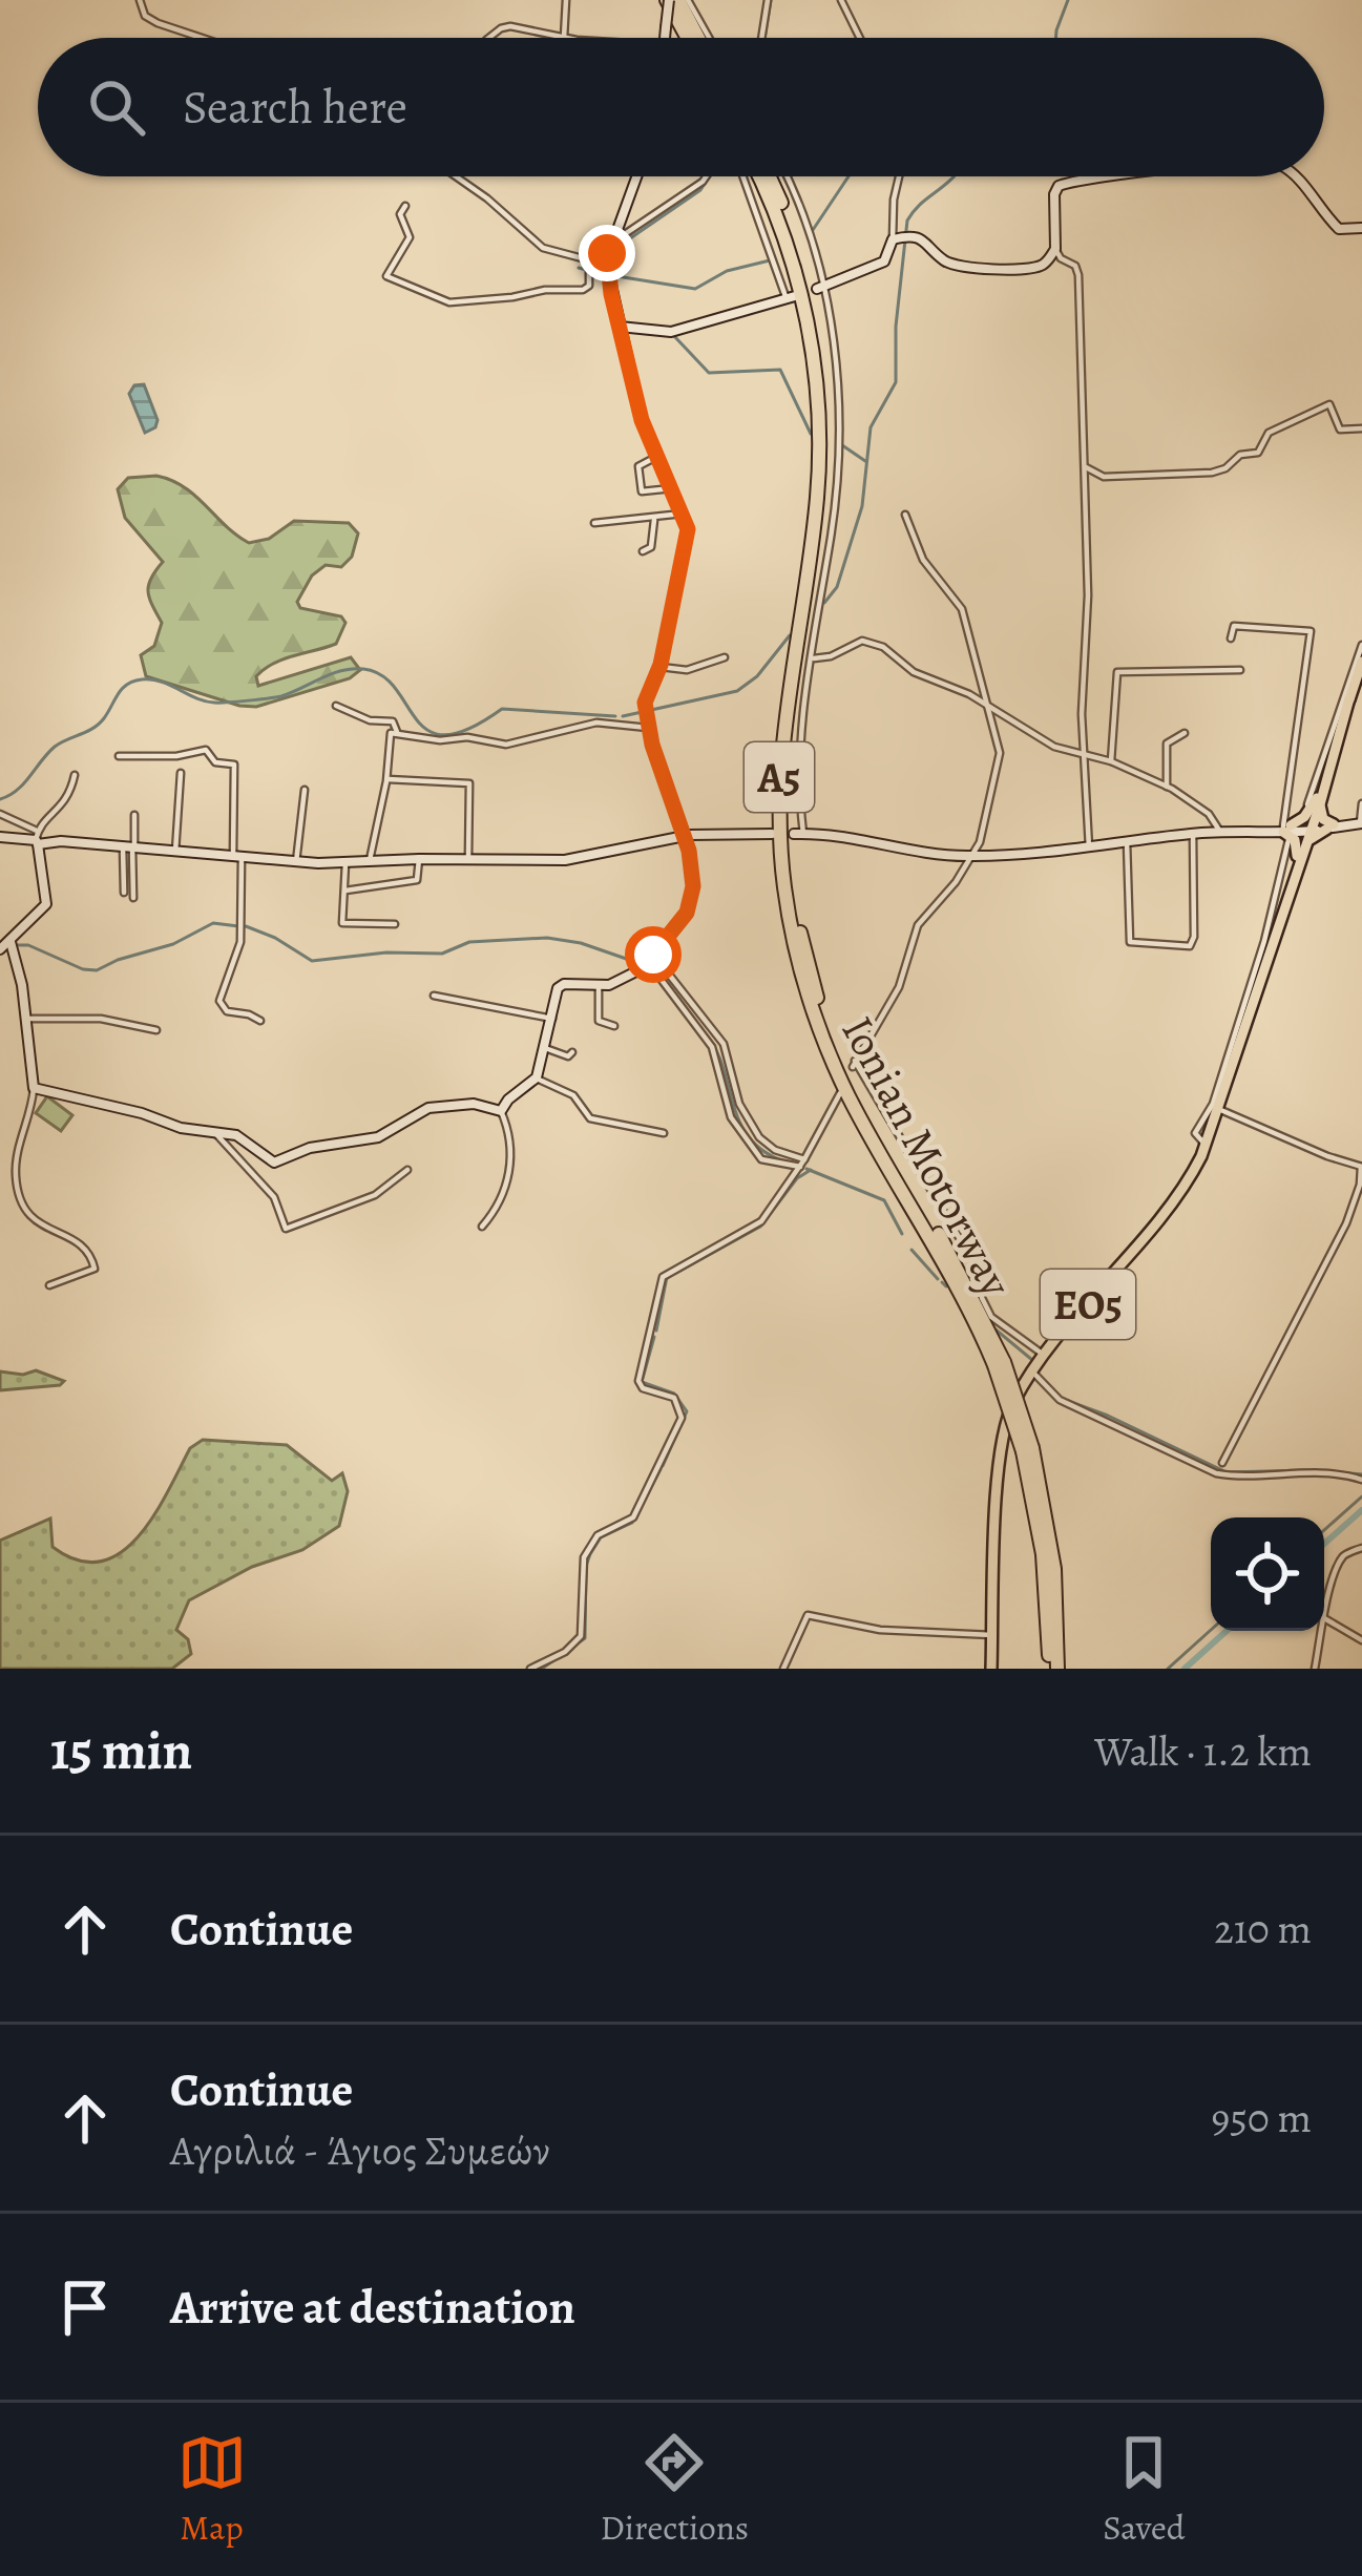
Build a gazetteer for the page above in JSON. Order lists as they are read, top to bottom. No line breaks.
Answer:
{"streets":{"highway":["Α5","Ionian Motorway"],"main road":["ΕΟ5"]},"page":{"search":"Search here","heading":["15 min","Walk · 1.2 km"],"list":[["Continue","210 m"],["Continue","Αγριλιά - Άγιος Συμεών","950 m"],"Arrive at destination"],"nav":["Map","Directions","Saved"]}}
